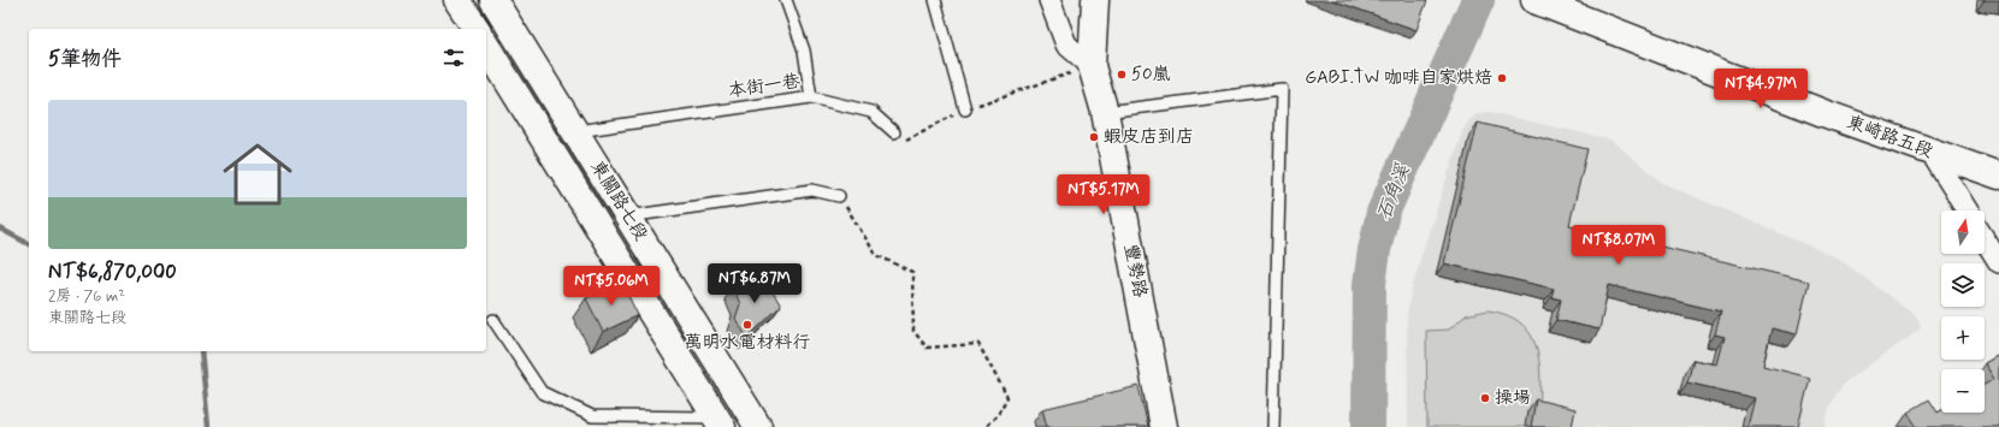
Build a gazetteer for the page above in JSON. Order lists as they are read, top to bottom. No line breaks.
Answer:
{"streets":{"main road":["東崎路五段","東關路七段","豐勢路"],"lane":["本街一巷"]},"crossings":[["本街一巷","東關路七段"]],"water":["石角溪"],"places":["50嵐","GABI.TW 咖啡自家烘焙","蝦皮店到店","萬明水電材料行","操場"],"north":"top","page":{"heading":"5筆物件","price":["NT$4.97M","NT$5.17M","NT$8.07M","NT$6.87M","NT$5.06M"],"list":[{"name":"NT$6,870,000","note":"2房 · 76 m² · 東關路七段"}],"map_buttons":["+","−"]}}
